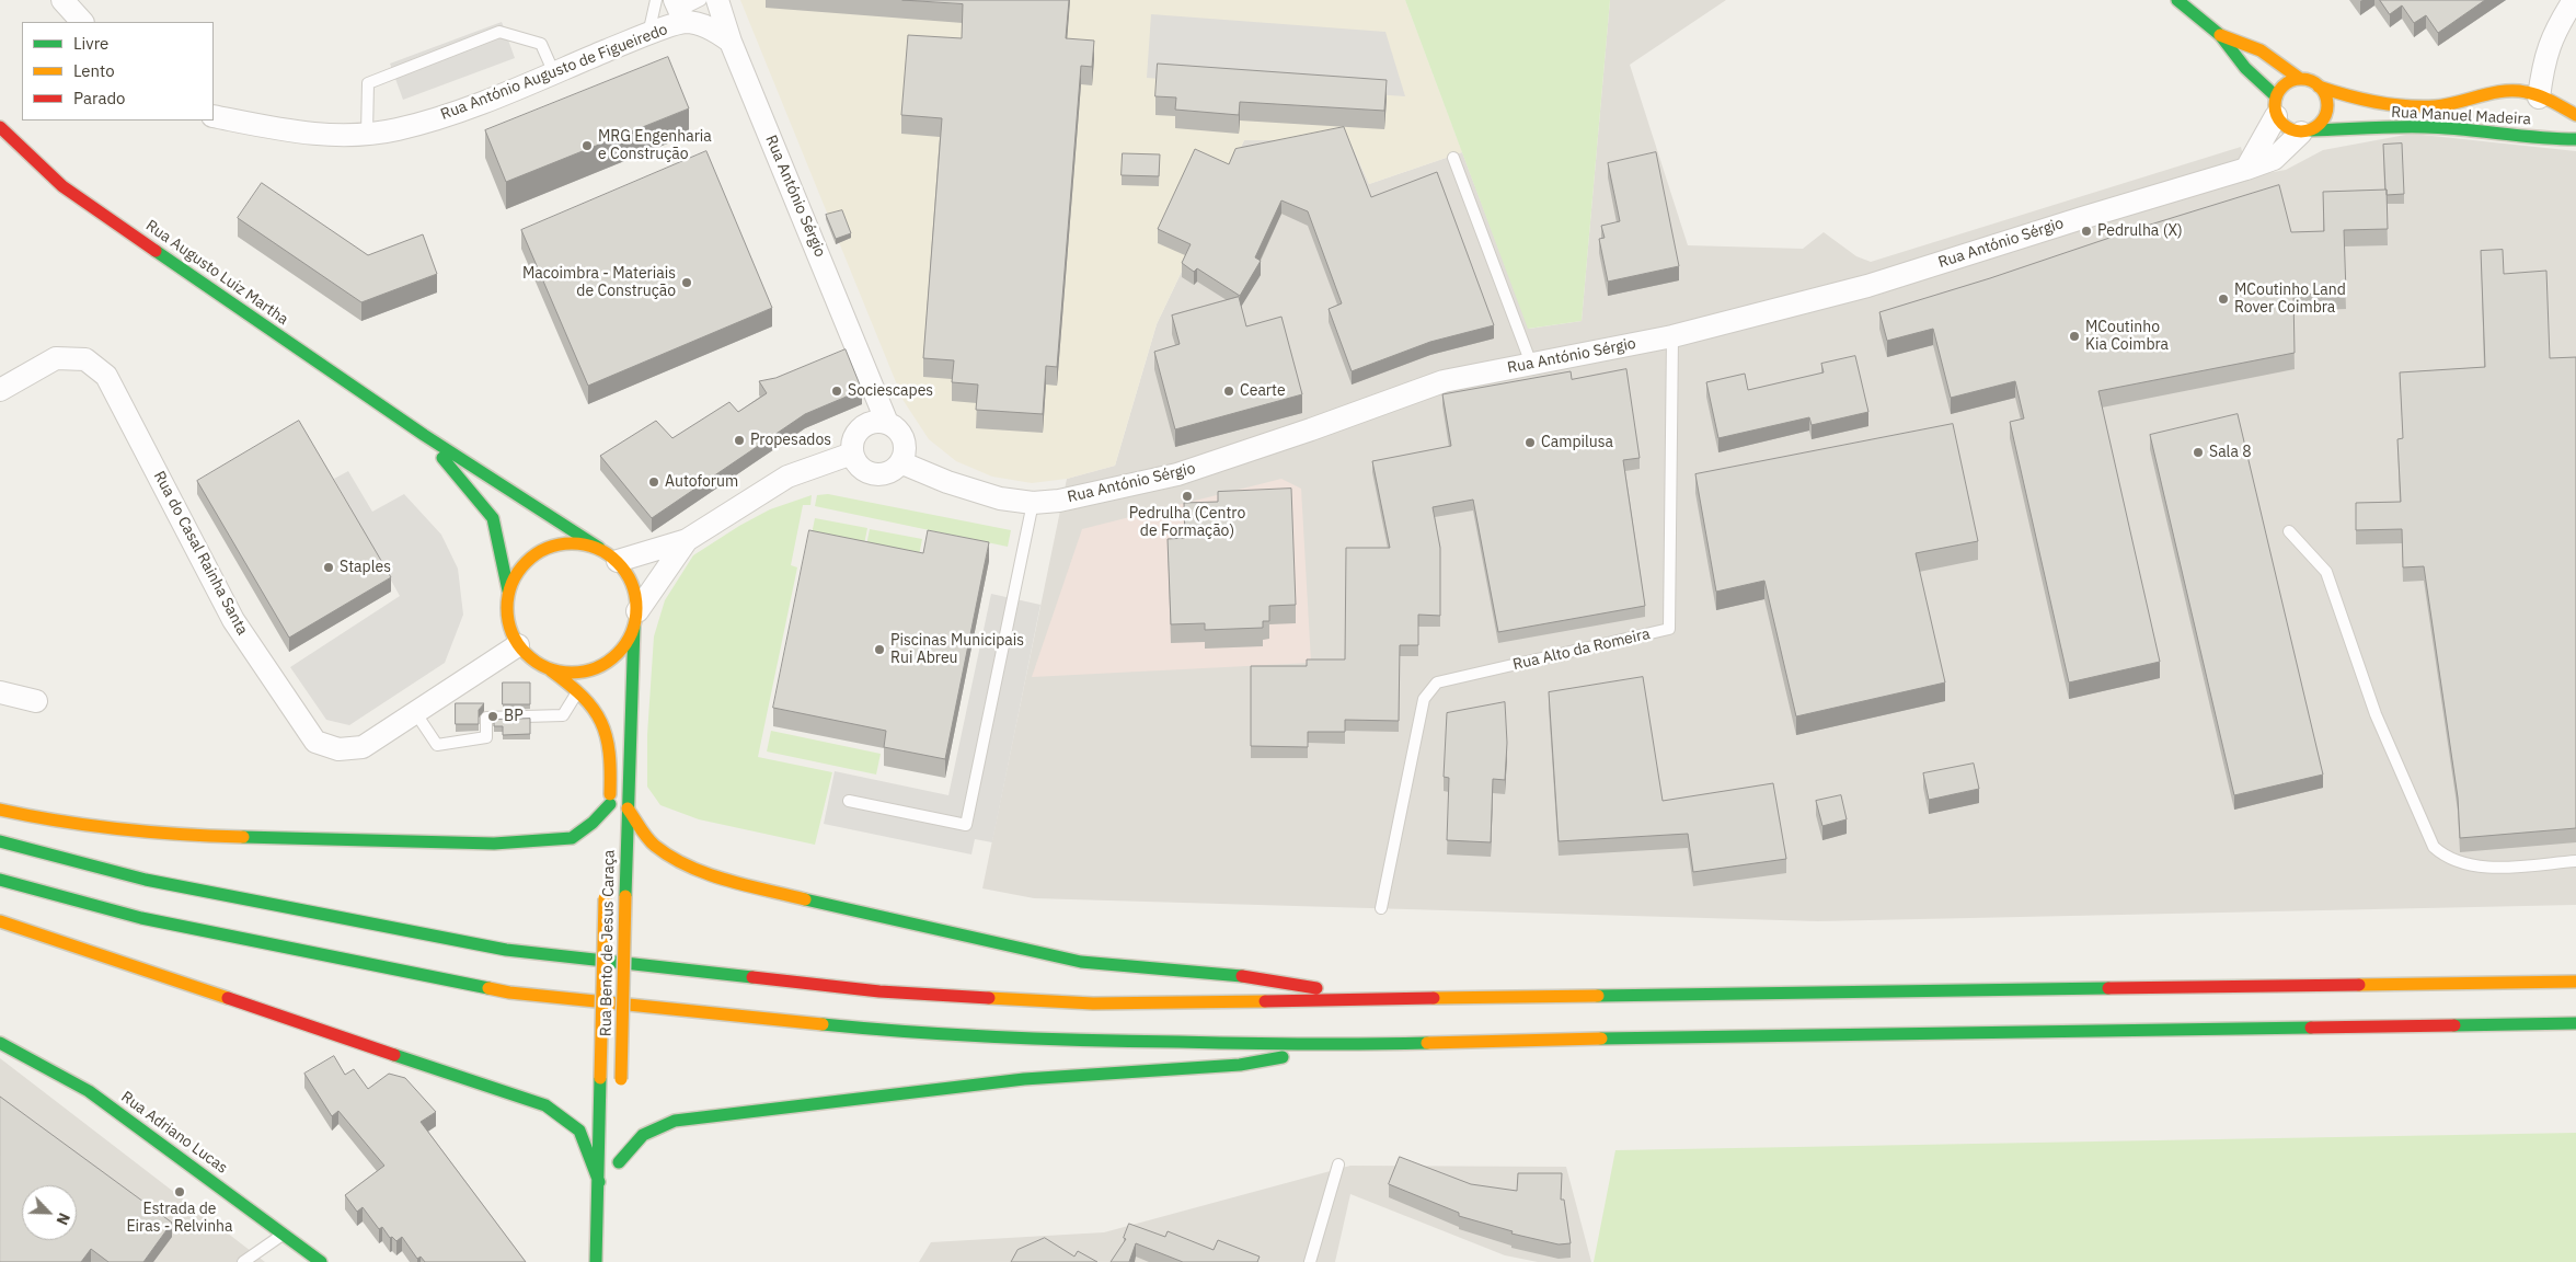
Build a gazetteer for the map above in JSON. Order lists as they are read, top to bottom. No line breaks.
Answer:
{"streets":{"main road":["Rua Manuel Madeira","Rua Augusto Luiz Martha","Rua Bento de Jesus Caraça","Rua Adriano Lucas"],"street":["Rua António Augusto de Figueiredo","Rua António Sérgio","Rua do Casal Rainha Santa"],"lane":["Rua Alto da Romeira"]},"crossings":[["Rua António Augusto de Figueiredo","Rua António Sérgio"],["Rua Manuel Madeira","Rua António Sérgio"],["Rua António Sérgio","Rua Alto da Romeira"],["Rua Augusto Luiz Martha","Rua do Casal Rainha Santa"],["Rua Augusto Luiz Martha","Rua Bento de Jesus Caraça"],["Rua do Casal Rainha Santa","Rua Bento de Jesus Caraça"]],"places":["MRG Engenharia e Construção","Pedrulha (X)","Macoimbra - Materiais de Construção","MCoutinho Land Rover Coimbra","MCoutinho Kia Coimbra","Sociescapes","Cearte","Propesados","Campilusa","Sala 8","Autoforum","Pedrulha (Centro de Formação)","Staples","Piscinas Municipais Rui Abreu","BP","Estrada de Eiras - Relvinha"],"legend":["Livre","Lento","Parado"],"north":"bottom right"}
